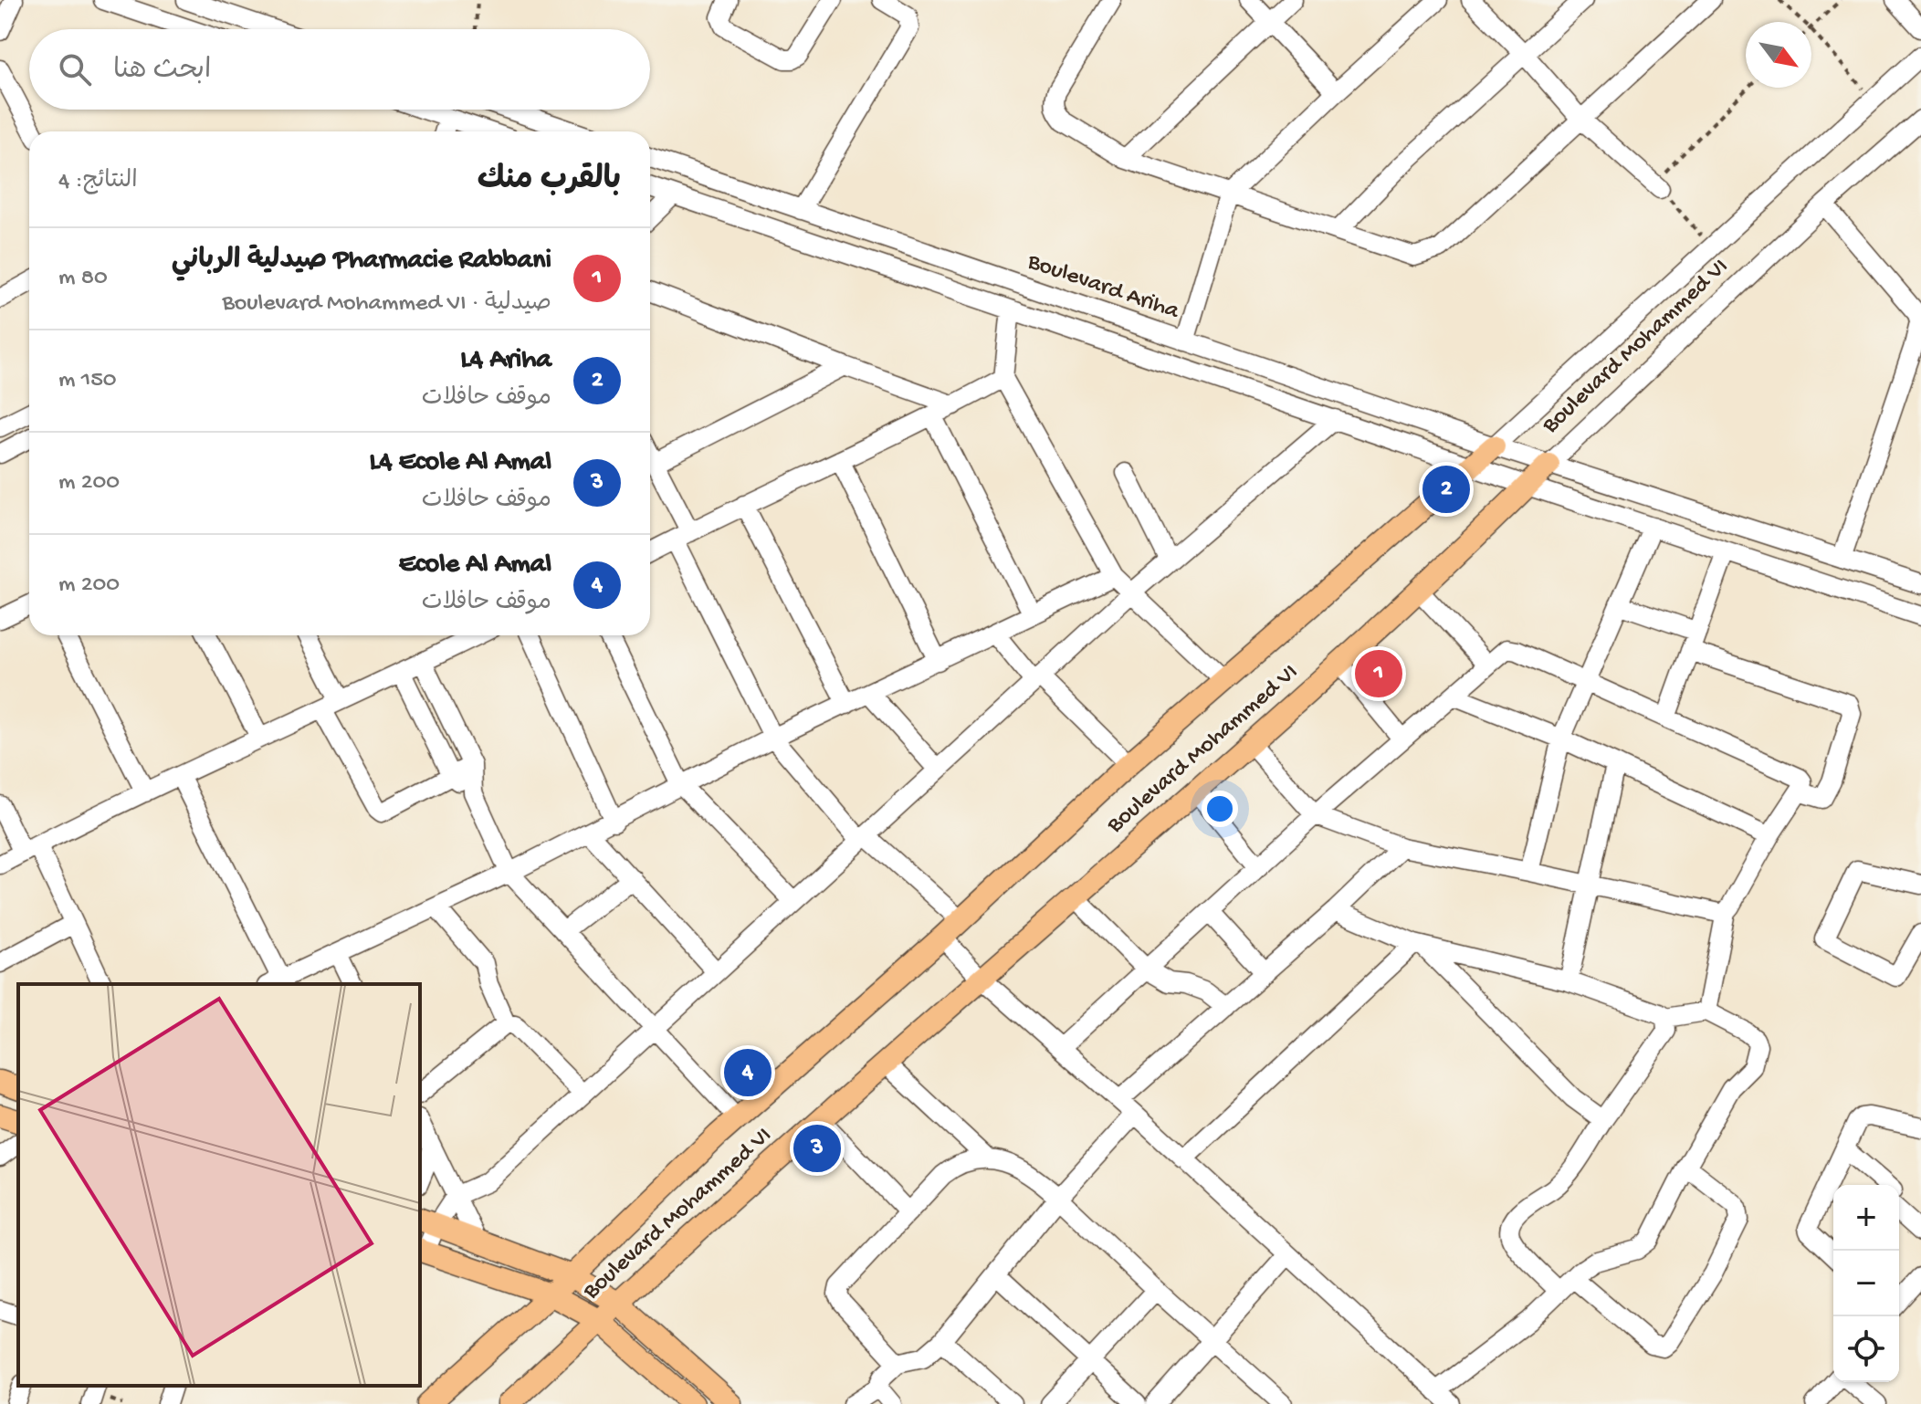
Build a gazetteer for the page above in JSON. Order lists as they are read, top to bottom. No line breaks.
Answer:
{"streets":{"main road":["Boulevard Mohammed VI"],"street":["Boulevard Ariha"]},"crossings":[["Boulevard Ariha","Boulevard Mohammed VI"]],"north":"bottom right","page":{"search":"ابحث هنا","heading":["بالقرب منك","النتائج: 4"],"list":[{"mark":"1","name":"Pharmacie Rabbani صيدلية الرباني","note":"صيدلية · Boulevard Mohammed VI","value":"80 m"},{"mark":"2","name":"L4 Ariha","note":"موقف حافلات","value":"150 m"},{"mark":"3","name":"L4 Ecole Al Amal","note":"موقف حافلات","value":"200 m"},{"mark":"4","name":"Ecole Al Amal","note":"موقف حافلات","value":"200 m"}],"pins":["2","1","4","3"],"map_buttons":["+","−"]}}
